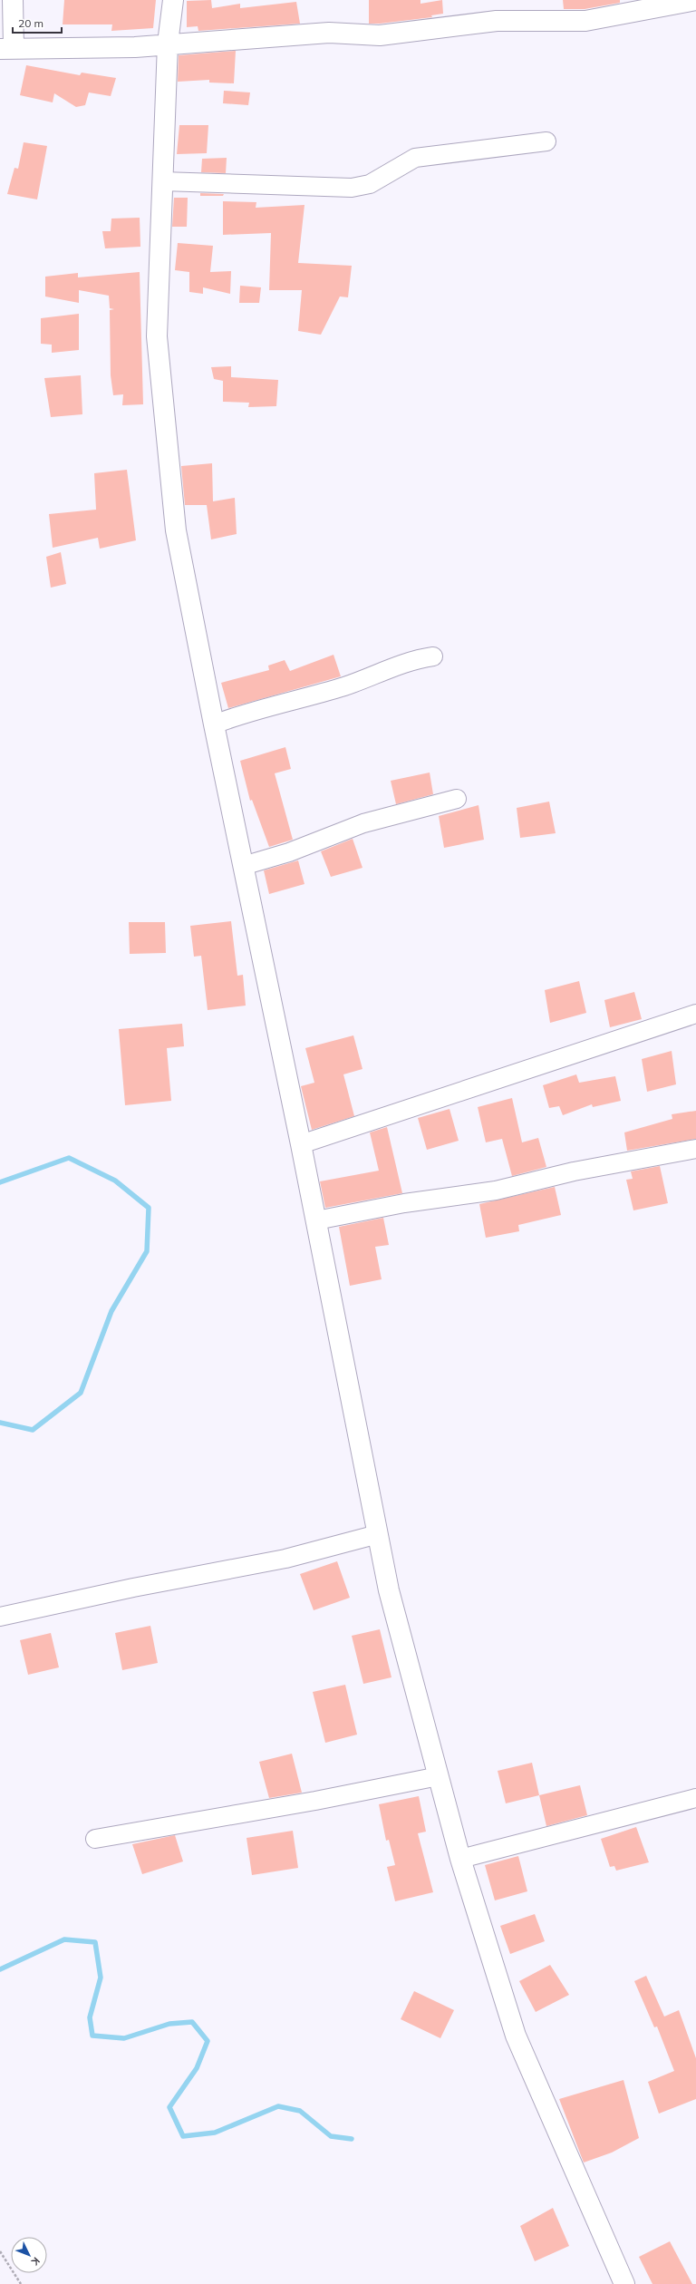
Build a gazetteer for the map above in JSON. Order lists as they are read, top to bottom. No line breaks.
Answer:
{"scale_bar":"20 m","north":"bottom right"}
